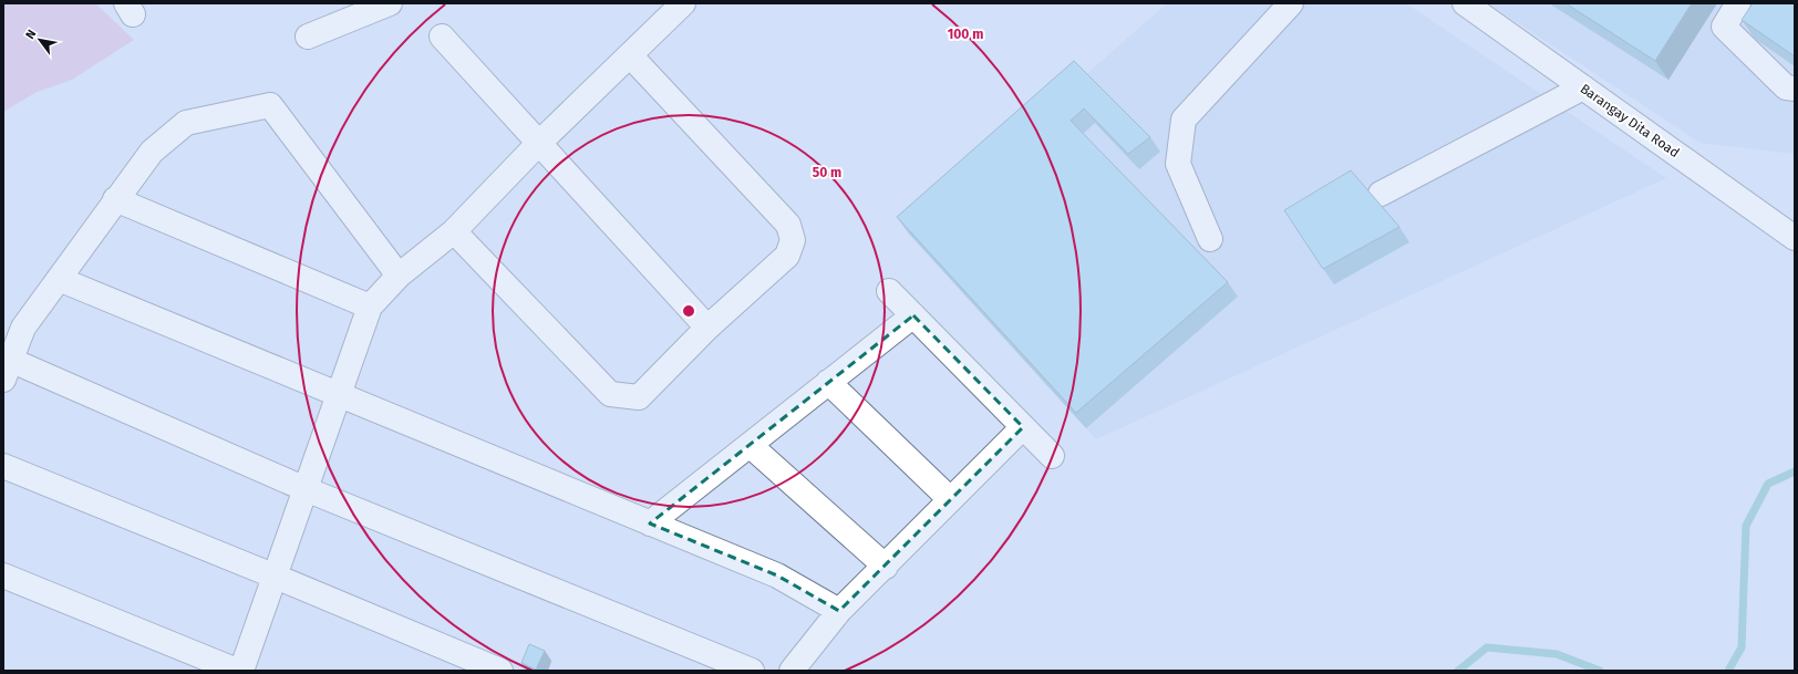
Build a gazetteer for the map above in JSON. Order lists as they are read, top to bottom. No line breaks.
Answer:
{"streets":{"street":["Barangay Dita Road"]},"north":"top left","rings":["100 m","50 m"]}
